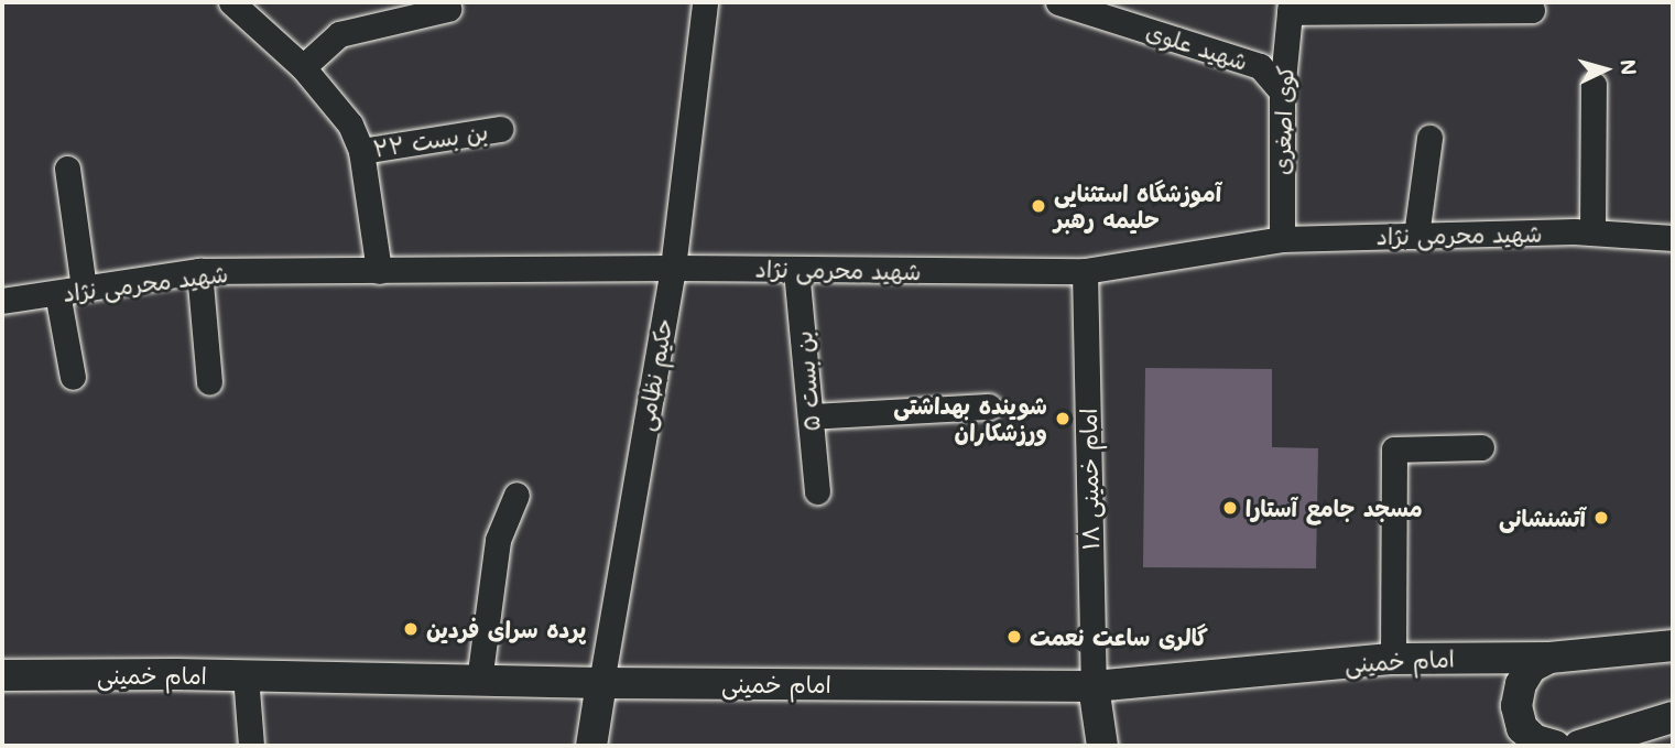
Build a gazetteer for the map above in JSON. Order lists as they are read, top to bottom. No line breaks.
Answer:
{"streets":{"street":["شهید علوی","کوی اصغری","بن بست ۲۲","شهید محرمی نژاد","حکیم نظامی","بن بست ۵","امام خمینی ۱۸","امام خمینی"]},"crossings":[["شهید علوی","کوی اصغری"],["کوی اصغری","شهید محرمی نژاد"],["شهید محرمی نژاد","حکیم نظامی"],["شهید محرمی نژاد","بن بست ۵"],["شهید محرمی نژاد","امام خمینی ۱۸"],["حکیم نظامی","امام خمینی"],["امام خمینی ۱۸","امام خمینی"]],"places":["آموزشگاه استثنایی حلیمه رهبر","شوینده بهداشتی ورزشکاران","مسجد جامع آستارا","آتشنشانی","پرده سرای فردین","گالری ساعت نعمت"],"north":"right"}
